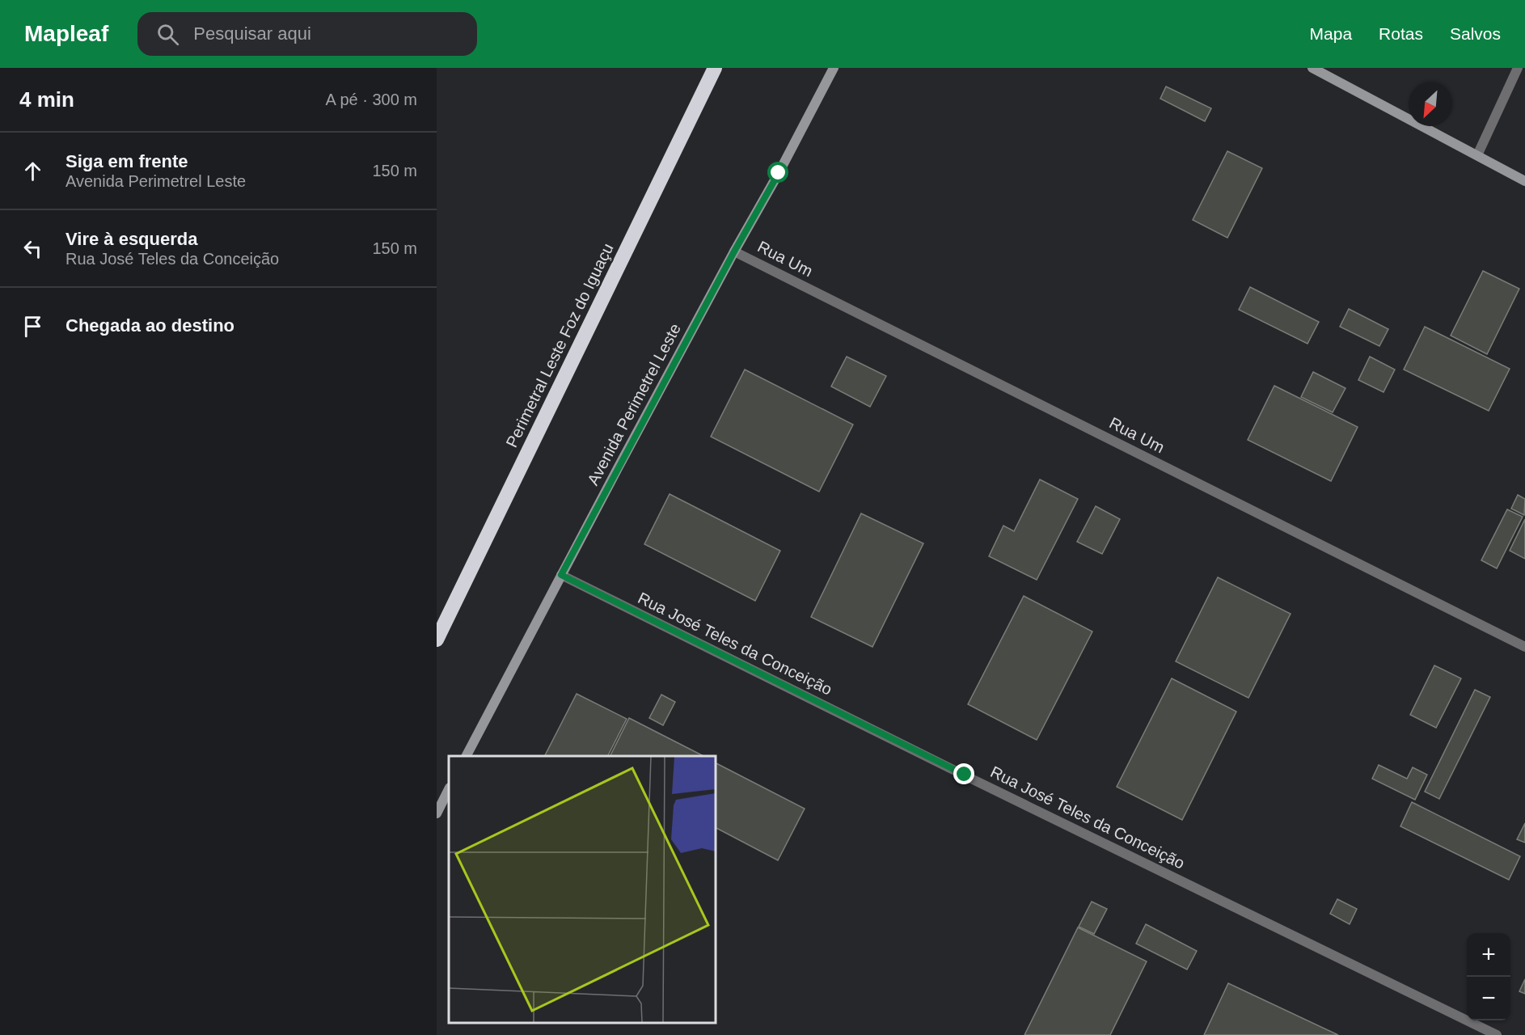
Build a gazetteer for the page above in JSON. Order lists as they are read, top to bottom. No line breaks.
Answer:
{"streets":{"highway":["Perimetral Leste Foz do Iguaçu"],"street":["Rua Um","Avenida Perimetrel Leste","Rua José Teles da Conceição"]},"crossings":[["Rua Um","Avenida Perimetrel Leste"],["Avenida Perimetrel Leste","Rua José Teles da Conceição"]],"north":"bottom left","page":{"header":"Mapleaf","search":"Pesquisar aqui","nav":["Mapa","Rotas","Salvos"],"heading":["4 min","A pé · 300 m"],"list":[["Siga em frente","Avenida Perimetrel Leste","150 m"],["Vire à esquerda","Rua José Teles da Conceição","150 m"],"Chegada ao destino"],"map_buttons":["+","−"]}}
